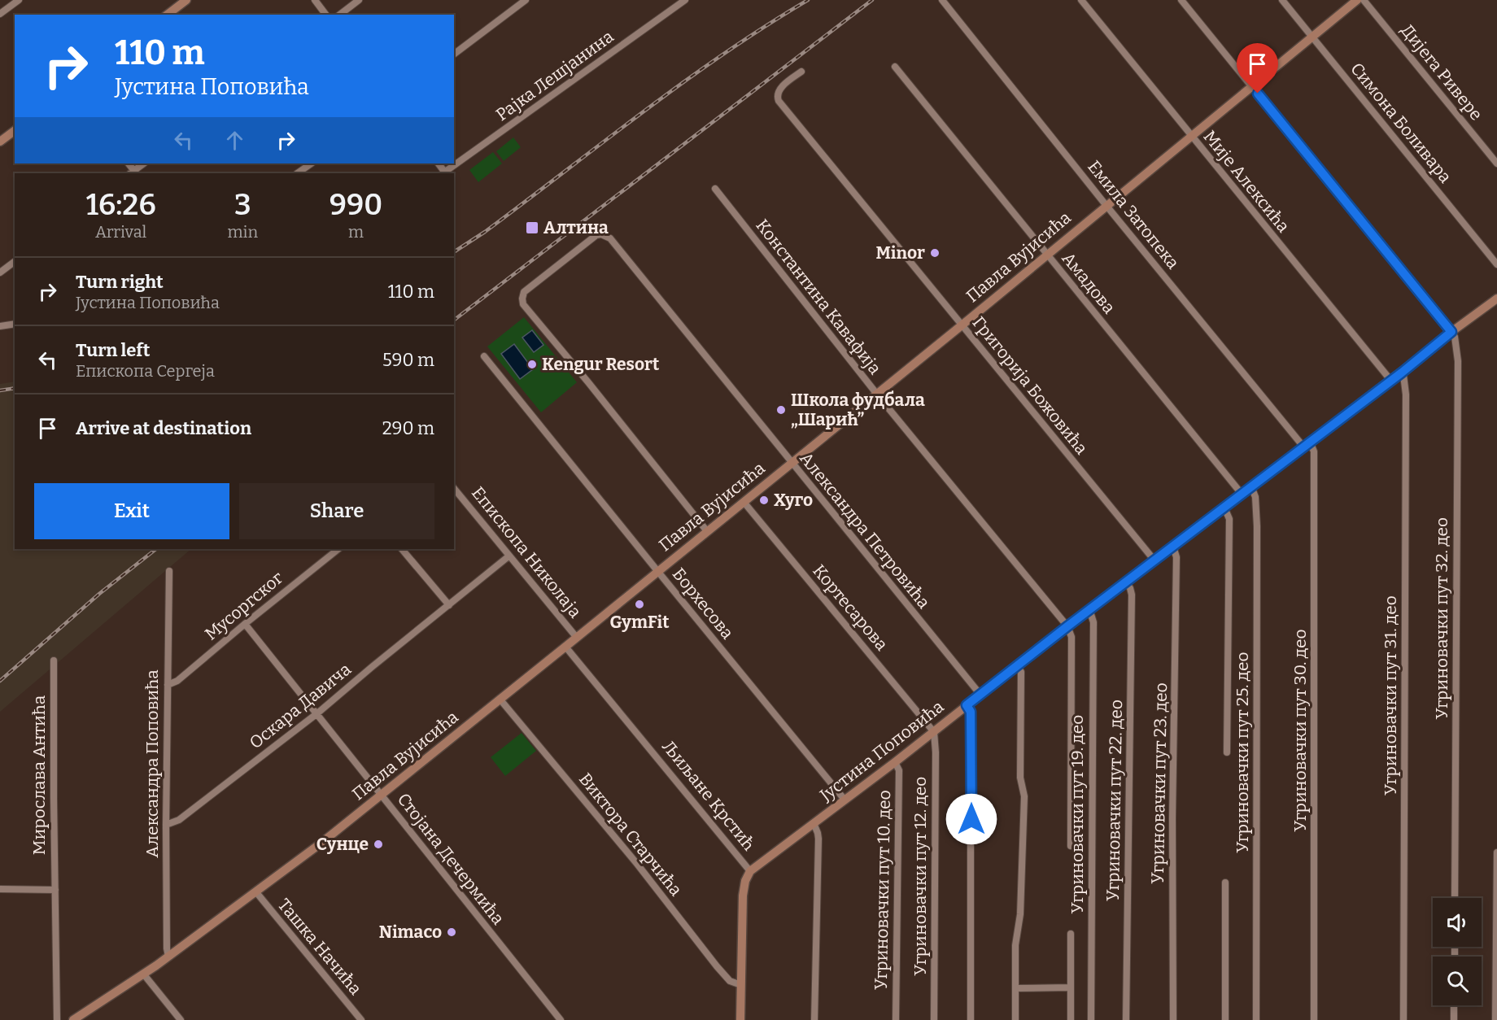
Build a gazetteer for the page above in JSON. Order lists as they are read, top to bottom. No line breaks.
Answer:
{"streets":{"street":["Дијега Ривере","Рајка Лешјанина","Симона Боливара","Мије Алексића","Емила Затопека","Павла Вујисића","Амадова","Константина Кавафија","Григорија Божовића","Александра Петровића","Епископа Николаја","Борхесова","Мусоргског","Кортесарова","Угриновачки пут 32. део","Угриновачки пут 31. део","Оскара Давича","Угриновачки пут 30. део","Јустина Поповића","Угриновачки пут 25. део","Александра Поповића","Мирослава Антића","Угриновачки пут 23. део","Љиљане Крстић","Угриновачки пут 22. део","Угриновачки пут 19. део","Виктора Старчића","Стојана Дечермића","Угриновачки пут 12. део","Угриновачки пут 10. део","Ташка Начића"]},"crossings":[["Симона Боливара","Павла Вујисића"],["Мије Алексића","Павла Вујисића"],["Мије Алексића","Јустина Поповића"],["Емила Затопека","Павла Вујисића"],["Емила Затопека","Угриновачки пут 30. део"],["Емила Затопека","Јустина Поповића"],["Павла Вујисића","Амадова"],["Павла Вујисића","Константина Кавафија"],["Павла Вујисића","Григорија Божовића"],["Павла Вујисића","Александра Петровића"],["Павла Вујисића","Епископа Николаја"],["Павла Вујисића","Борхесова"],["Павла Вујисића","Кортесарова"],["Павла Вујисића","Александра Поповића"],["Павла Вујисића","Љиљане Крстић"],["Павла Вујисића","Виктора Старчића"],["Павла Вујисића","Стојана Дечермића"],["Павла Вујисића","Ташка Начића"],["Амадова","Јустина Поповића"],["Константина Кавафија","Јустина Поповића"],["Григорија Божовића","Јустина Поповића"],["Александра Петровића","Јустина Поповића"],["Епископа Николаја","Оскара Давича"],["Борхесова","Јустина Поповића"],["Мусоргског","Александра Поповића"],["Мусоргског","Стојана Дечермића"],["Кортесарова","Јустина Поповића"],["Кортесарова","Угриновачки пут 12. део"],["Угриновачки пут 32. део","Јустина Поповића"],["Угриновачки пут 31. део","Јустина Поповића"],["Оскара Давича","Александра Поповића"],["Оскара Давича","Стојана Дечермића"],["Угриновачки пут 30. део","Јустина Поповића"],["Јустина Поповића","Угриновачки пут 25. део"],["Јустина Поповића","Угриновачки пут 23. део"],["Јустина Поповића","Љиљане Крстић"],["Јустина Поповића","Угриновачки пут 22. део"],["Јустина Поповића","Угриновачки пут 19. део"],["Јустина Поповића","Угриновачки пут 12. део"],["Јустина Поповића","Угриновачки пут 10. део"],["Љиљане Крстић","Виктора Старчића"]],"places":{"transit":["Алтина"],"other":["Minor","Kengur Resort","Школа фудбала „Шарић”","Хуго","GymFit","Сунце","Nimaco"]},"page":{"turn":["110 m","Јустина Поповића"],"eta":["16:26","Arrival","3","min","990","m"],"list":[{"name":"Turn right","note":"Јустина Поповића","value":"110 m"},{"name":"Turn left","note":"Епископа Сергеја","value":"590 m"},{"name":"Arrive at destination","value":"290 m"}],"buttons":["Exit","Share"]}}
